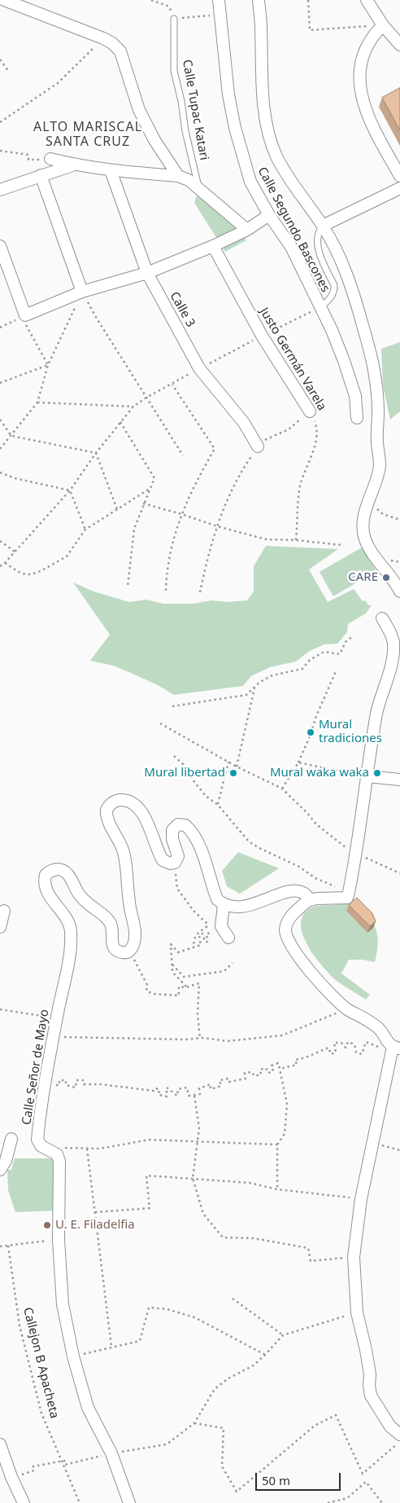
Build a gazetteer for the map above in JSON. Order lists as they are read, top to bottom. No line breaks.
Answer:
{"streets":{"street":["Calle Segundo Bascones","Calle 3","Justo Germán Varela","Calle Señor de Mayo"],"lane":["Calle Tupac Katari"],"path":["Callejon B Apacheta"]},"districts":["ALTO MARISCAL SANTA CRUZ"],"places":["CARE","Mural tradiciones","Mural libertad","Mural waka waka","U. E. Filadelfia"],"scale_bar":"50 m"}
